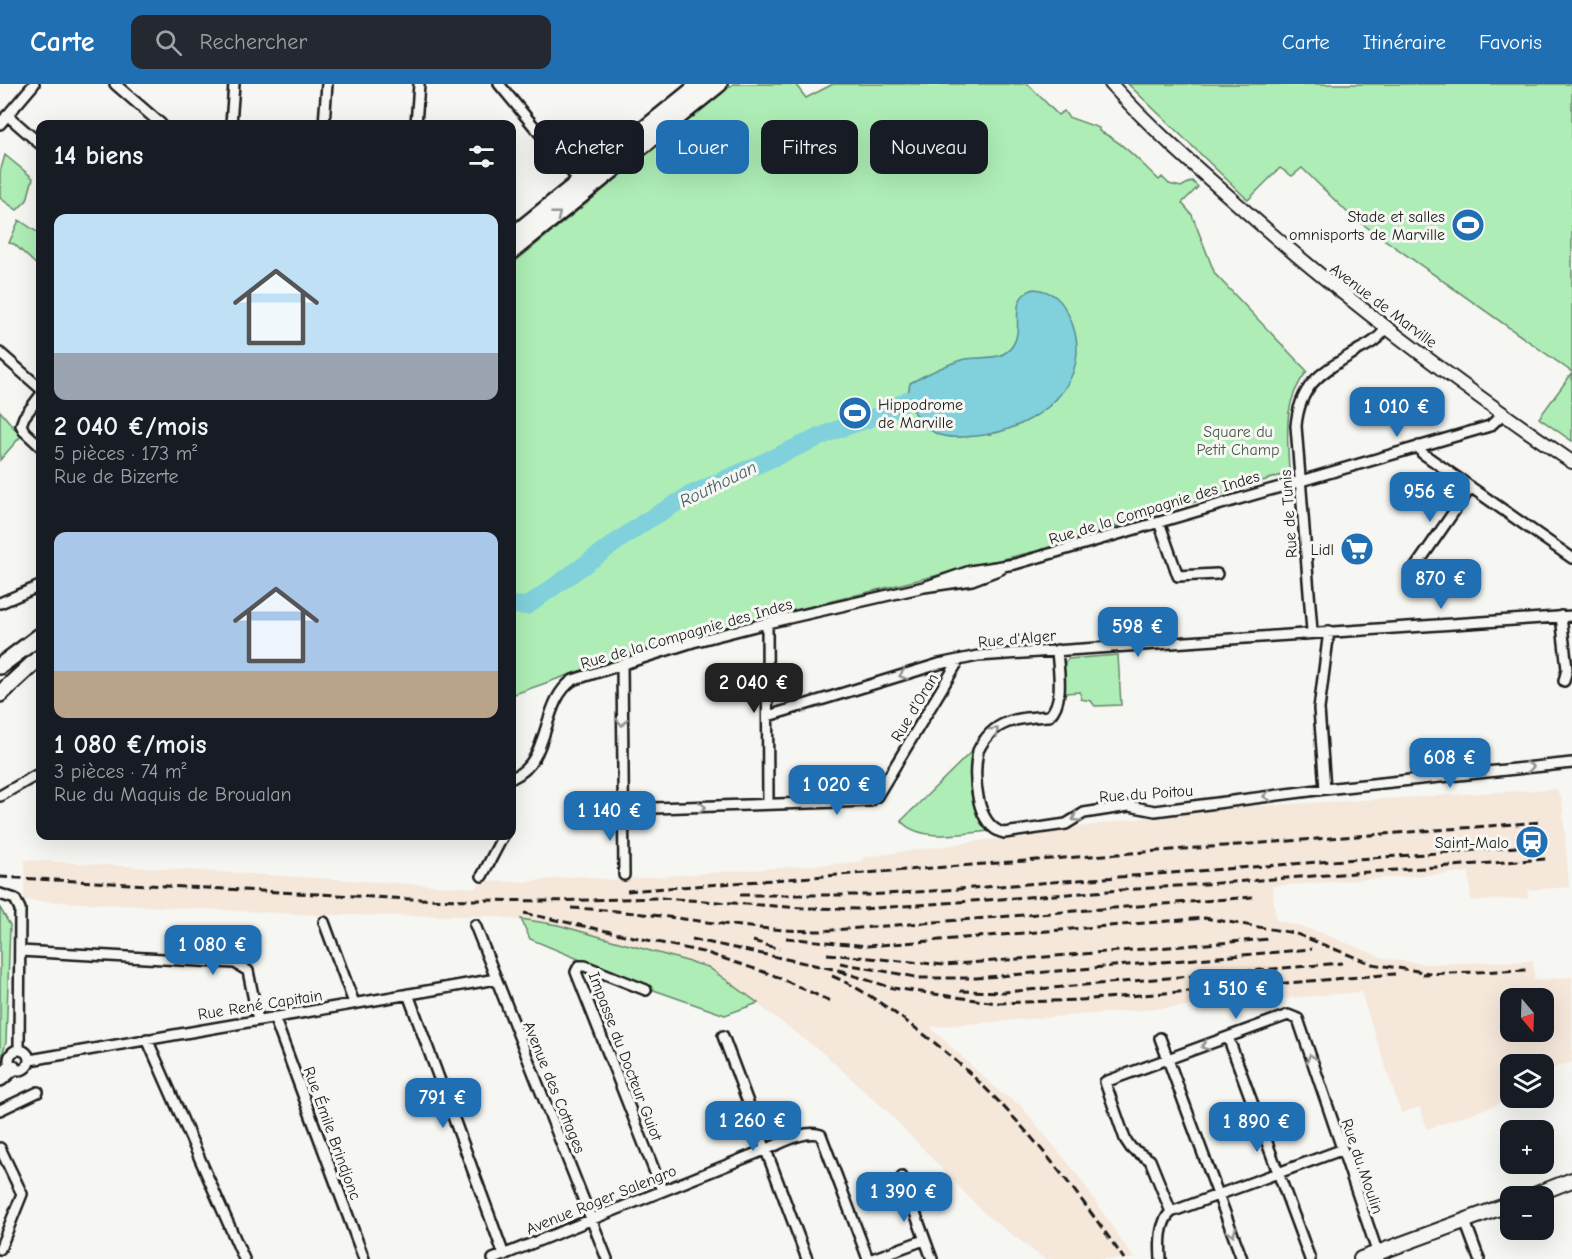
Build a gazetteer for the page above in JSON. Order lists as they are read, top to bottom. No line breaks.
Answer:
{"streets":{"street":["Avenue de Marville","Rue de la Compagnie des Indes","Rue de Tunis","Rue d'Alger","Rue d'Oran","Rue du Poitou","Rue René Capitain","Impasse du Docteur Guiot","Avenue des Cottages","Rue Émile Brindjonc","Rue du Moulin","Avenue Roger Salengro"]},"crossings":[["Avenue de Marville","Rue de la Compagnie des Indes"],["Avenue de Marville","Rue de Tunis"],["Rue de la Compagnie des Indes","Rue de Tunis"],["Rue de Tunis","Rue d'Alger"],["Rue d'Alger","Rue d'Oran"],["Rue d'Alger","Rue du Poitou"],["Rue René Capitain","Avenue des Cottages"],["Rue René Capitain","Rue Émile Brindjonc"],["Impasse du Docteur Guiot","Avenue Roger Salengro"],["Avenue des Cottages","Avenue Roger Salengro"]],"one_way":["Rue d'Oran"],"water":["Routhouan"],"parks":["Square du Petit Champ"],"places":{"sports":["Stade et salles omnisports de Marville","Hippodrome de Marville"],"supermarket":["Lidl"],"station":["Saint-Malo"]},"north":"bottom","page":{"header":"Carte","search":"Rechercher","nav":["Carte","Itinéraire","Favoris"],"chip":["Acheter","Louer","Filtres","Nouveau"],"heading":"14 biens","list":[{"name":"2 040 €/mois","note":"5 pièces · 173 m² · Rue de Bizerte"},{"name":"1 080 €/mois","note":"3 pièces · 74 m² · Rue du Maquis de Broualan"}],"price":["1 010 €","956 €","870 €","598 €","2 040 €","608 €","1 020 €","1 140 €","1 080 €","1 510 €","791 €","1 260 €","1 890 €","1 390 €"],"map_buttons":["+","−"]}}
